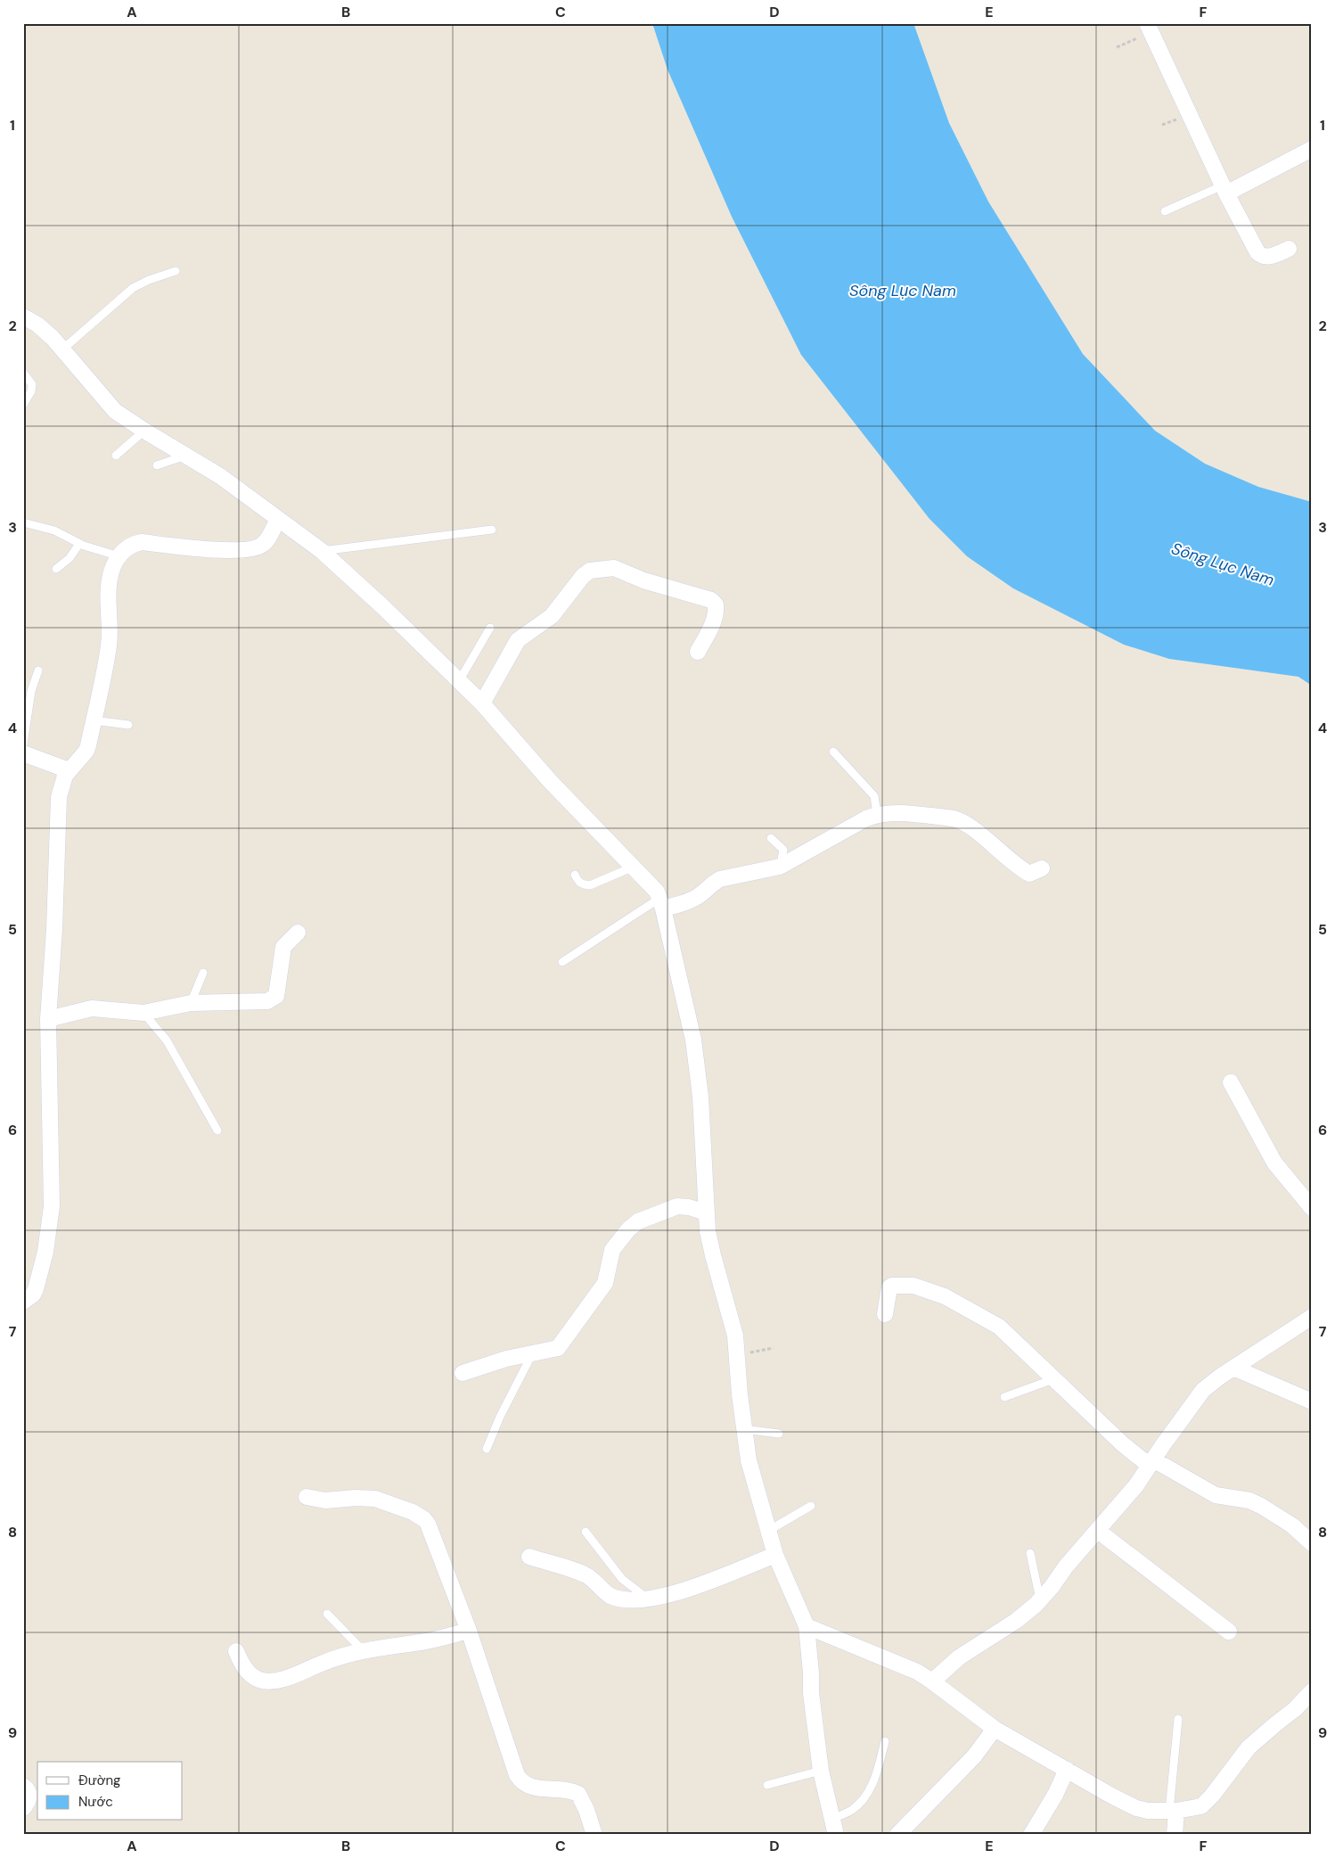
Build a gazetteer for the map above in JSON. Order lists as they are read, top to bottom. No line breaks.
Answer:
{"water":["Sông Lục Nam"],"legend":["Đường","Nước"],"grid":{"columns":["A","B","C","D","E","F"],"rows":["1","2","3","4","5","6","7","8","9"]}}
